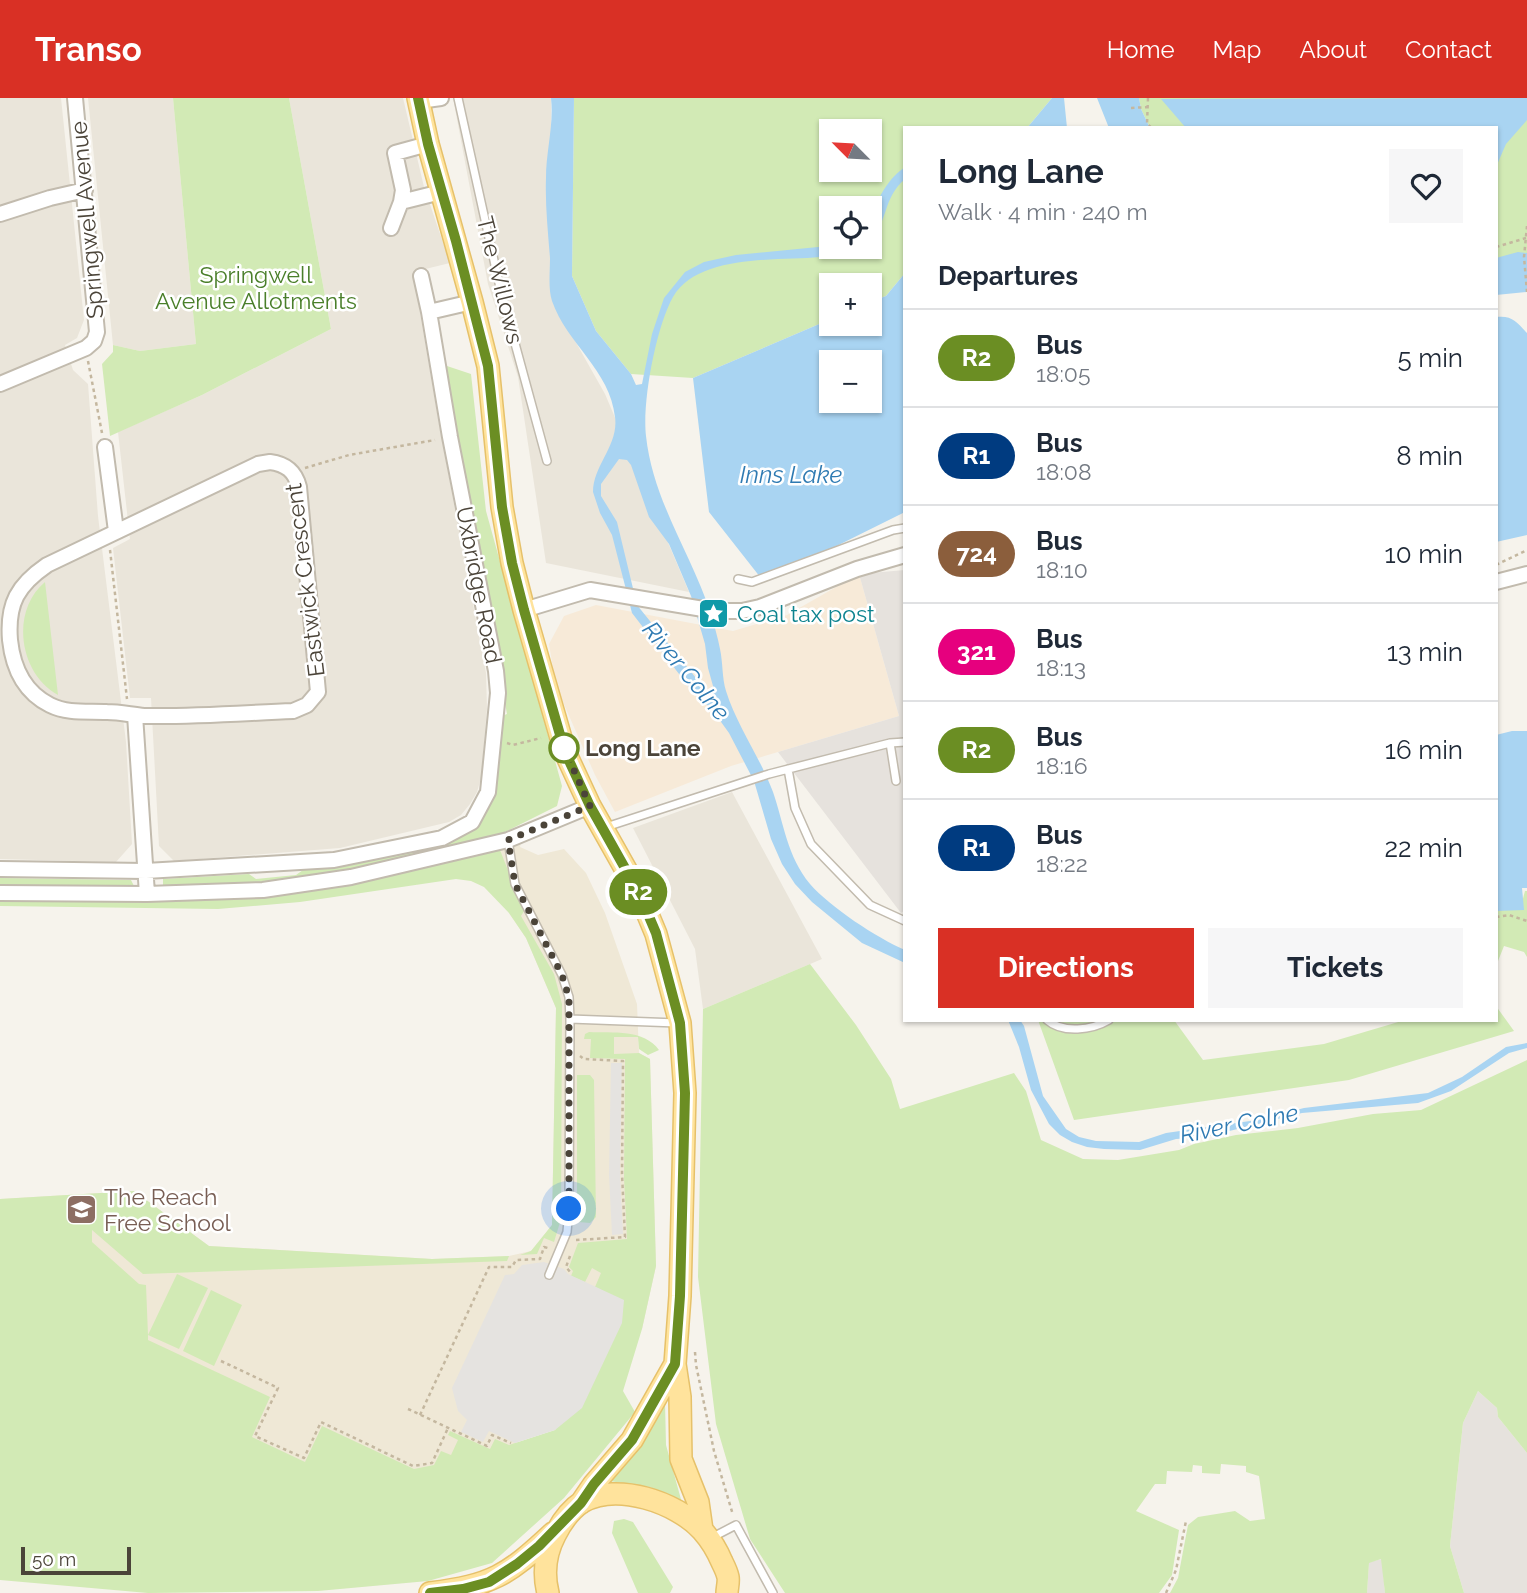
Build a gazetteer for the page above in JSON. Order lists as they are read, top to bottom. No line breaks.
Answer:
{"streets":{"main road":["Uxbridge Road"],"street":["Springwell Avenue","Eastwick Crescent"],"lane":["The Willows"]},"water":["Inns Lake","River Colne"],"parks":["Springwell Avenue Allotments"],"places":{"place":["Coal tax post"],"other":["Long Lane"],"school or university":["The Reach Free School"]},"lines":["bus line R2"],"scale_bar":"50 m","north":"top left","page":{"header":"Transo","nav":["Home","Map","About","Contact"],"on_map":"R2","map_buttons":["+","−"],"heading":[["Long Lane","Walk · 4 min · 240 m"],"Departures"],"list":[{"mark":"R2","name":"Bus","note":"18:05","value":"5 min"},{"mark":"R1","name":"Bus","note":"18:08","value":"8 min"},{"mark":"724","name":"Bus","note":"18:10","value":"10 min"},{"mark":"321","name":"Bus","note":"18:13","value":"13 min"},{"mark":"R2","name":"Bus","note":"18:16","value":"16 min"},{"mark":"R1","name":"Bus","note":"18:22","value":"22 min"}],"buttons":["Directions","Tickets"],"scale":"50 m"}}
